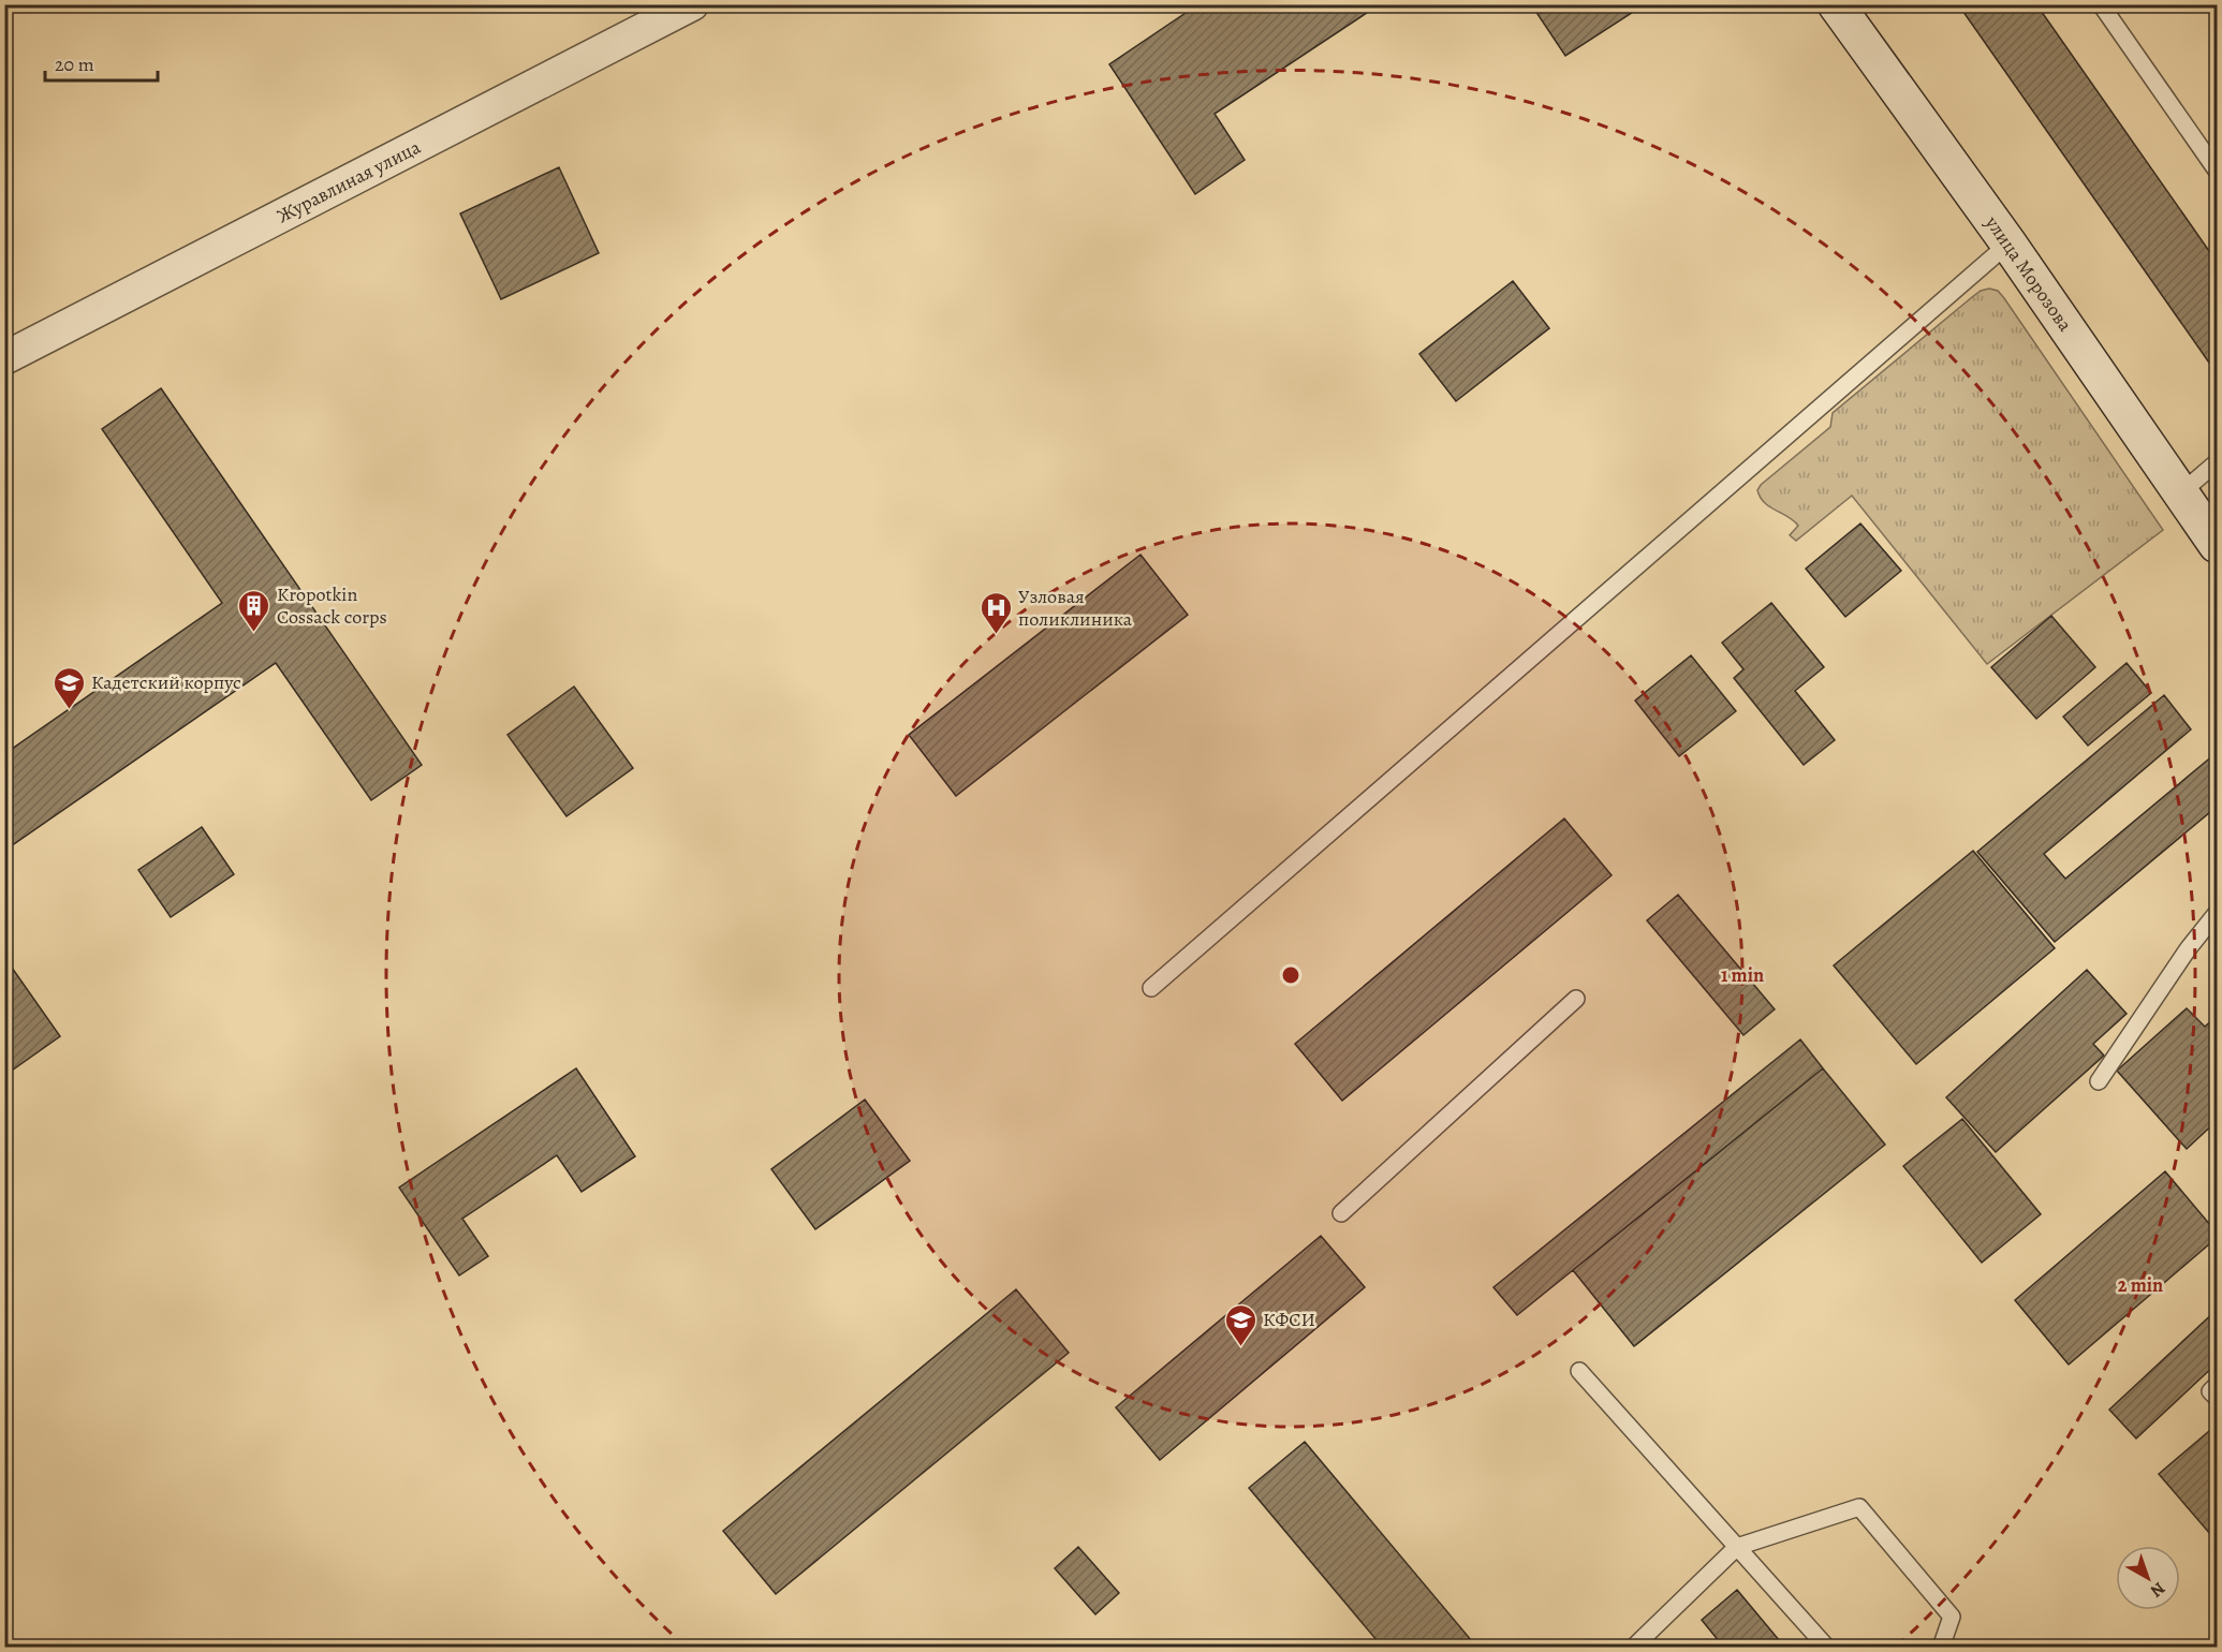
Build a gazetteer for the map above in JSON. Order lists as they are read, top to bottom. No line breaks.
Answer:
{"streets":{"street":["Журавлиная улица","улица Морозова"]},"places":{"building":["Kropotkin Cossack corps"],"hospital":["Узловая поликлиника"],"school or university":["Кадетский корпус","КФСИ"]},"scale_bar":"20 m","north":"bottom right","rings":["1 min","2 min"]}
